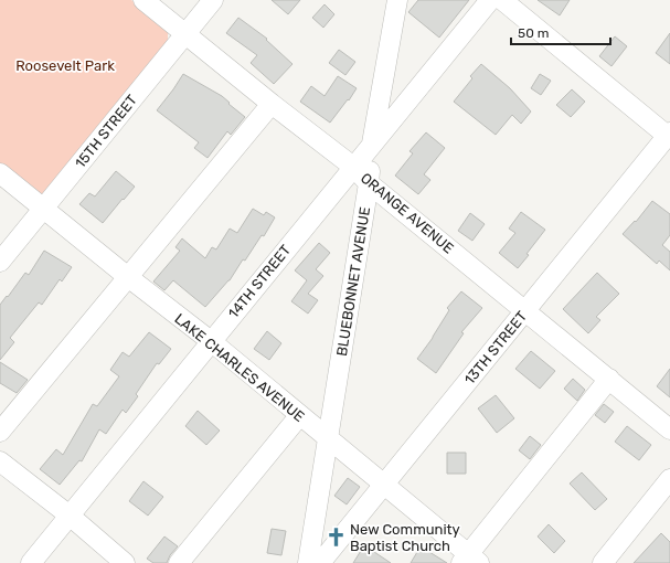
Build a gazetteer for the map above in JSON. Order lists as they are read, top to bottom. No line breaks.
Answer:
{"streets":{"street":["15TH STREET","ORANGE AVENUE","14TH STREET","BLUEBONNET AVENUE","13TH STREET","LAKE CHARLES AVENUE"]},"crossings":[["15TH STREET","ORANGE AVENUE"],["15TH STREET","LAKE CHARLES AVENUE"],["ORANGE AVENUE","14TH STREET"],["ORANGE AVENUE","BLUEBONNET AVENUE"],["ORANGE AVENUE","13TH STREET"],["14TH STREET","BLUEBONNET AVENUE"],["14TH STREET","LAKE CHARLES AVENUE"],["BLUEBONNET AVENUE","LAKE CHARLES AVENUE"],["13TH STREET","LAKE CHARLES AVENUE"]],"parks":["Roosevelt Park"],"places":{"church":["New Community Baptist Church"]},"scale_bar":"50 m"}
